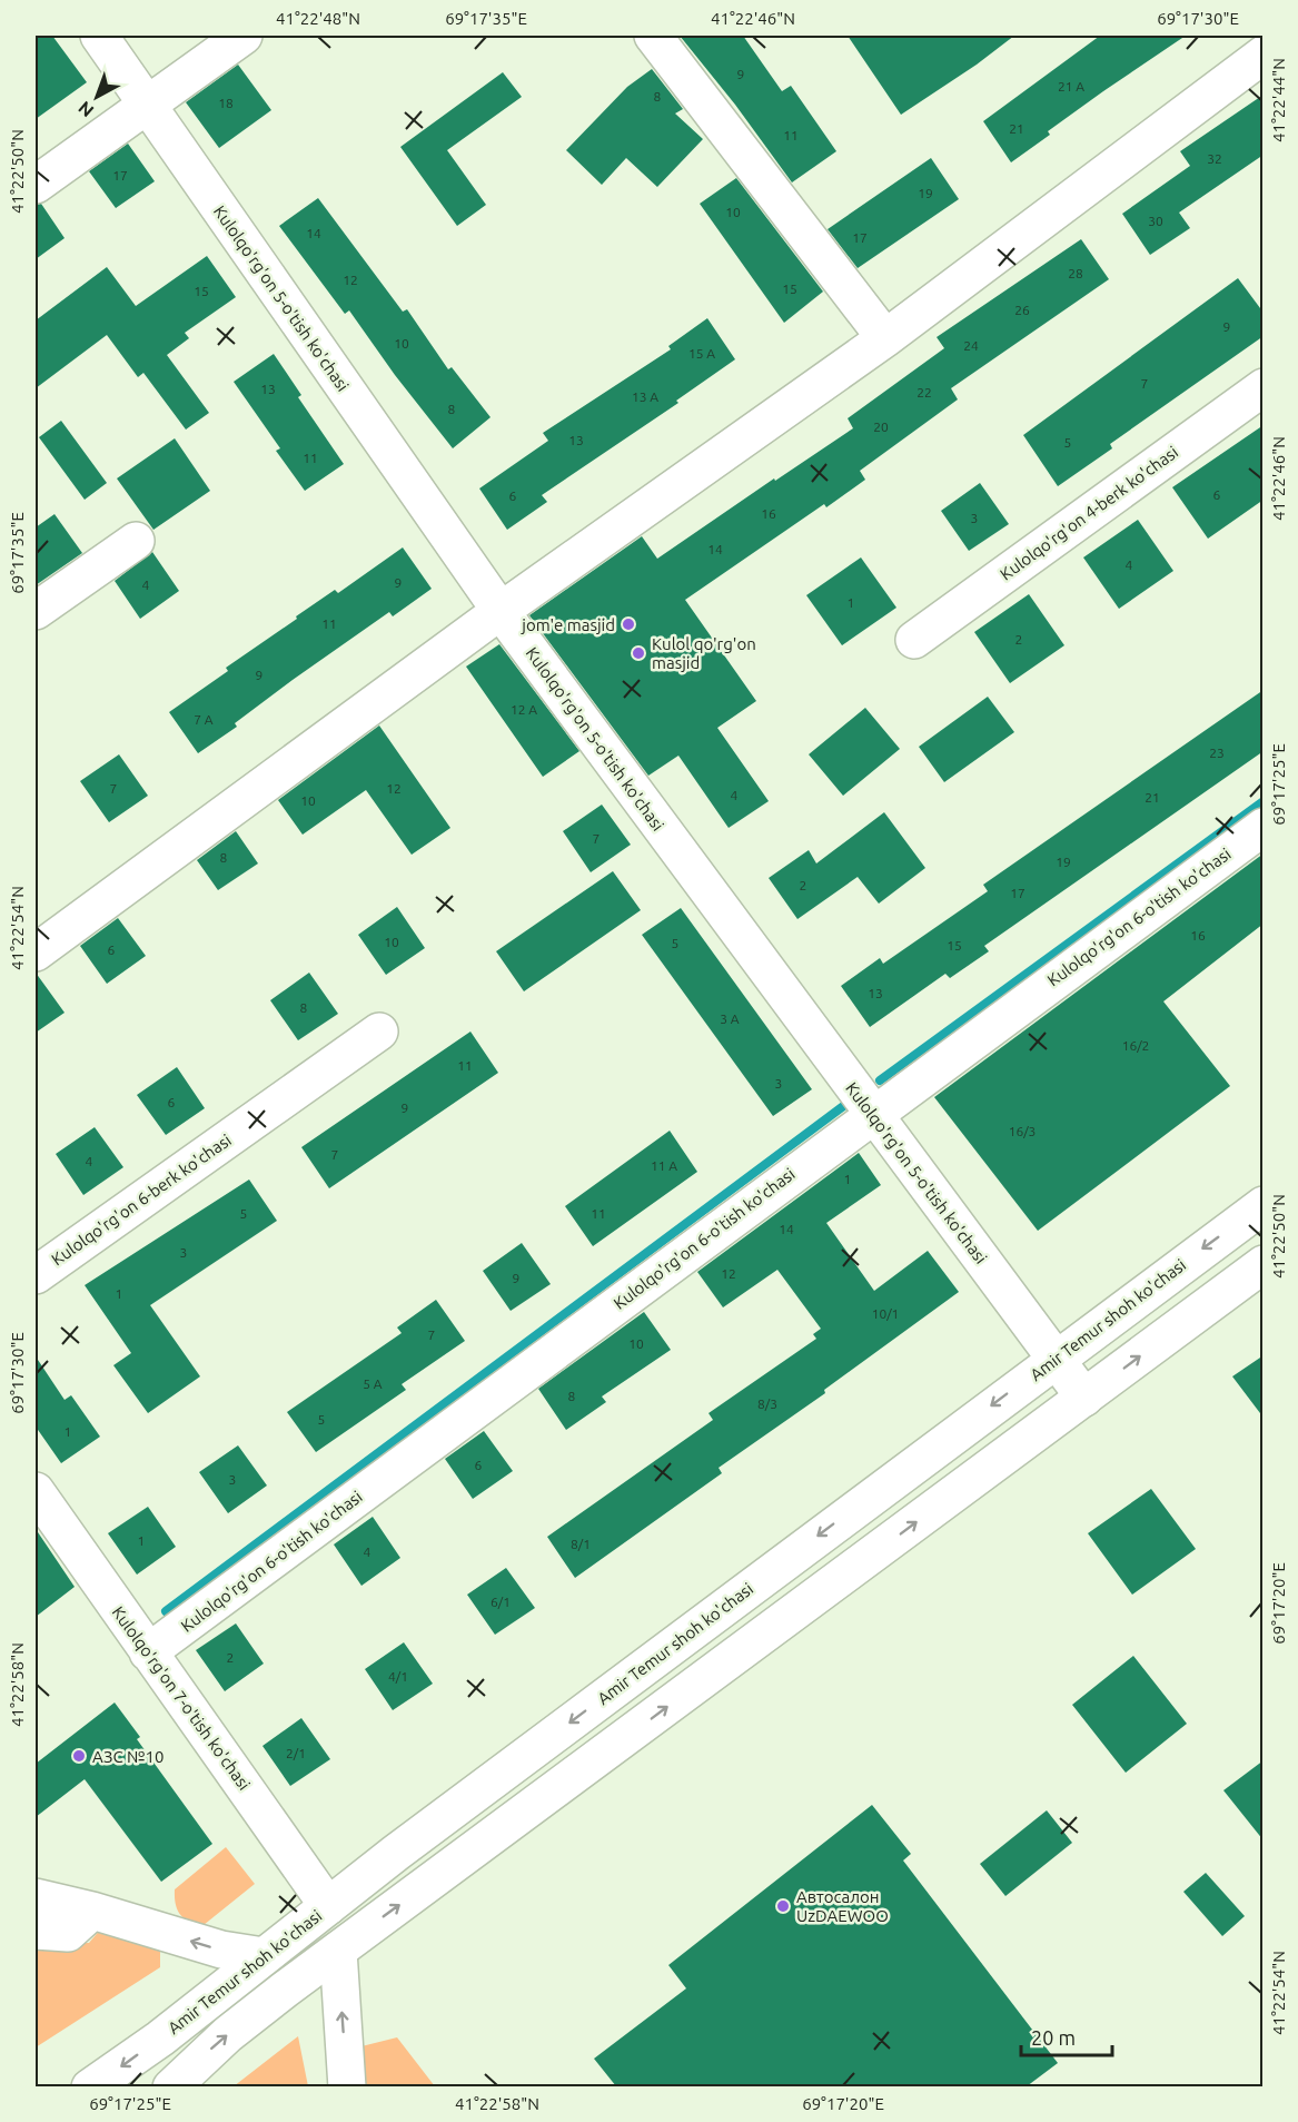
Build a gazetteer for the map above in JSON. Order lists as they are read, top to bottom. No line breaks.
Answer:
{"streets":{"main road":["Kulolqo'rg'on 5-o'tish ko'chasi","Kulolqo'rg'on 4-berk ko'chasi","Kulolqo'rg'on 6-o'tish ko'chasi","Kulolqo'rg'on 6-berk ko'chasi","Amir Temur shoh ko'chasi","Kulolqo'rg'on 7-o'tish ko'chasi"]},"crossings":[["Kulolqo'rg'on 5-o'tish ko'chasi","Kulolqo'rg'on 6-o'tish ko'chasi"],["Kulolqo'rg'on 5-o'tish ko'chasi","Amir Temur shoh ko'chasi"],["Kulolqo'rg'on 6-o'tish ko'chasi","Kulolqo'rg'on 7-o'tish ko'chasi"],["Amir Temur shoh ko'chasi","Kulolqo'rg'on 7-o'tish ko'chasi"]],"places":["jom'e masjid","Kulol qo'rg'on masjid","АЗС №10","Автосалон UzDAEWOO"],"house_numbers":["9","21 A","8","18","21","11","32","17","19","10","30","14","17","28","12","15","15","26","9","10","24","15 A","7","13","22","13 A","8","20","13","5","11","6","6","16","3","14","4","9","4","1","11","2","9","12 A","7 A","23","7","12","4","21","10","7","8","19","2","17","16","10","5","15","6","13","8","3 A","16/2","11","3","6","9","16/3","7","4","11 A","1","5","11","14","3","12","9","1","10/1","7","10","5 A","8","8/3","5","1","6","3","1","8/1","4","6/1","2","4/1","2/1"],"scale_bar":"20 m","north":"bottom left","coordinates":["41°22'48\"N","69°17'35\"E","41°22'46\"N","69°17'30\"E","41°22'44\"N","41°22'50\"N","69°17'25\"E","41°22'54\"N","69°17'20\"E","41°22'58\"N"]}
